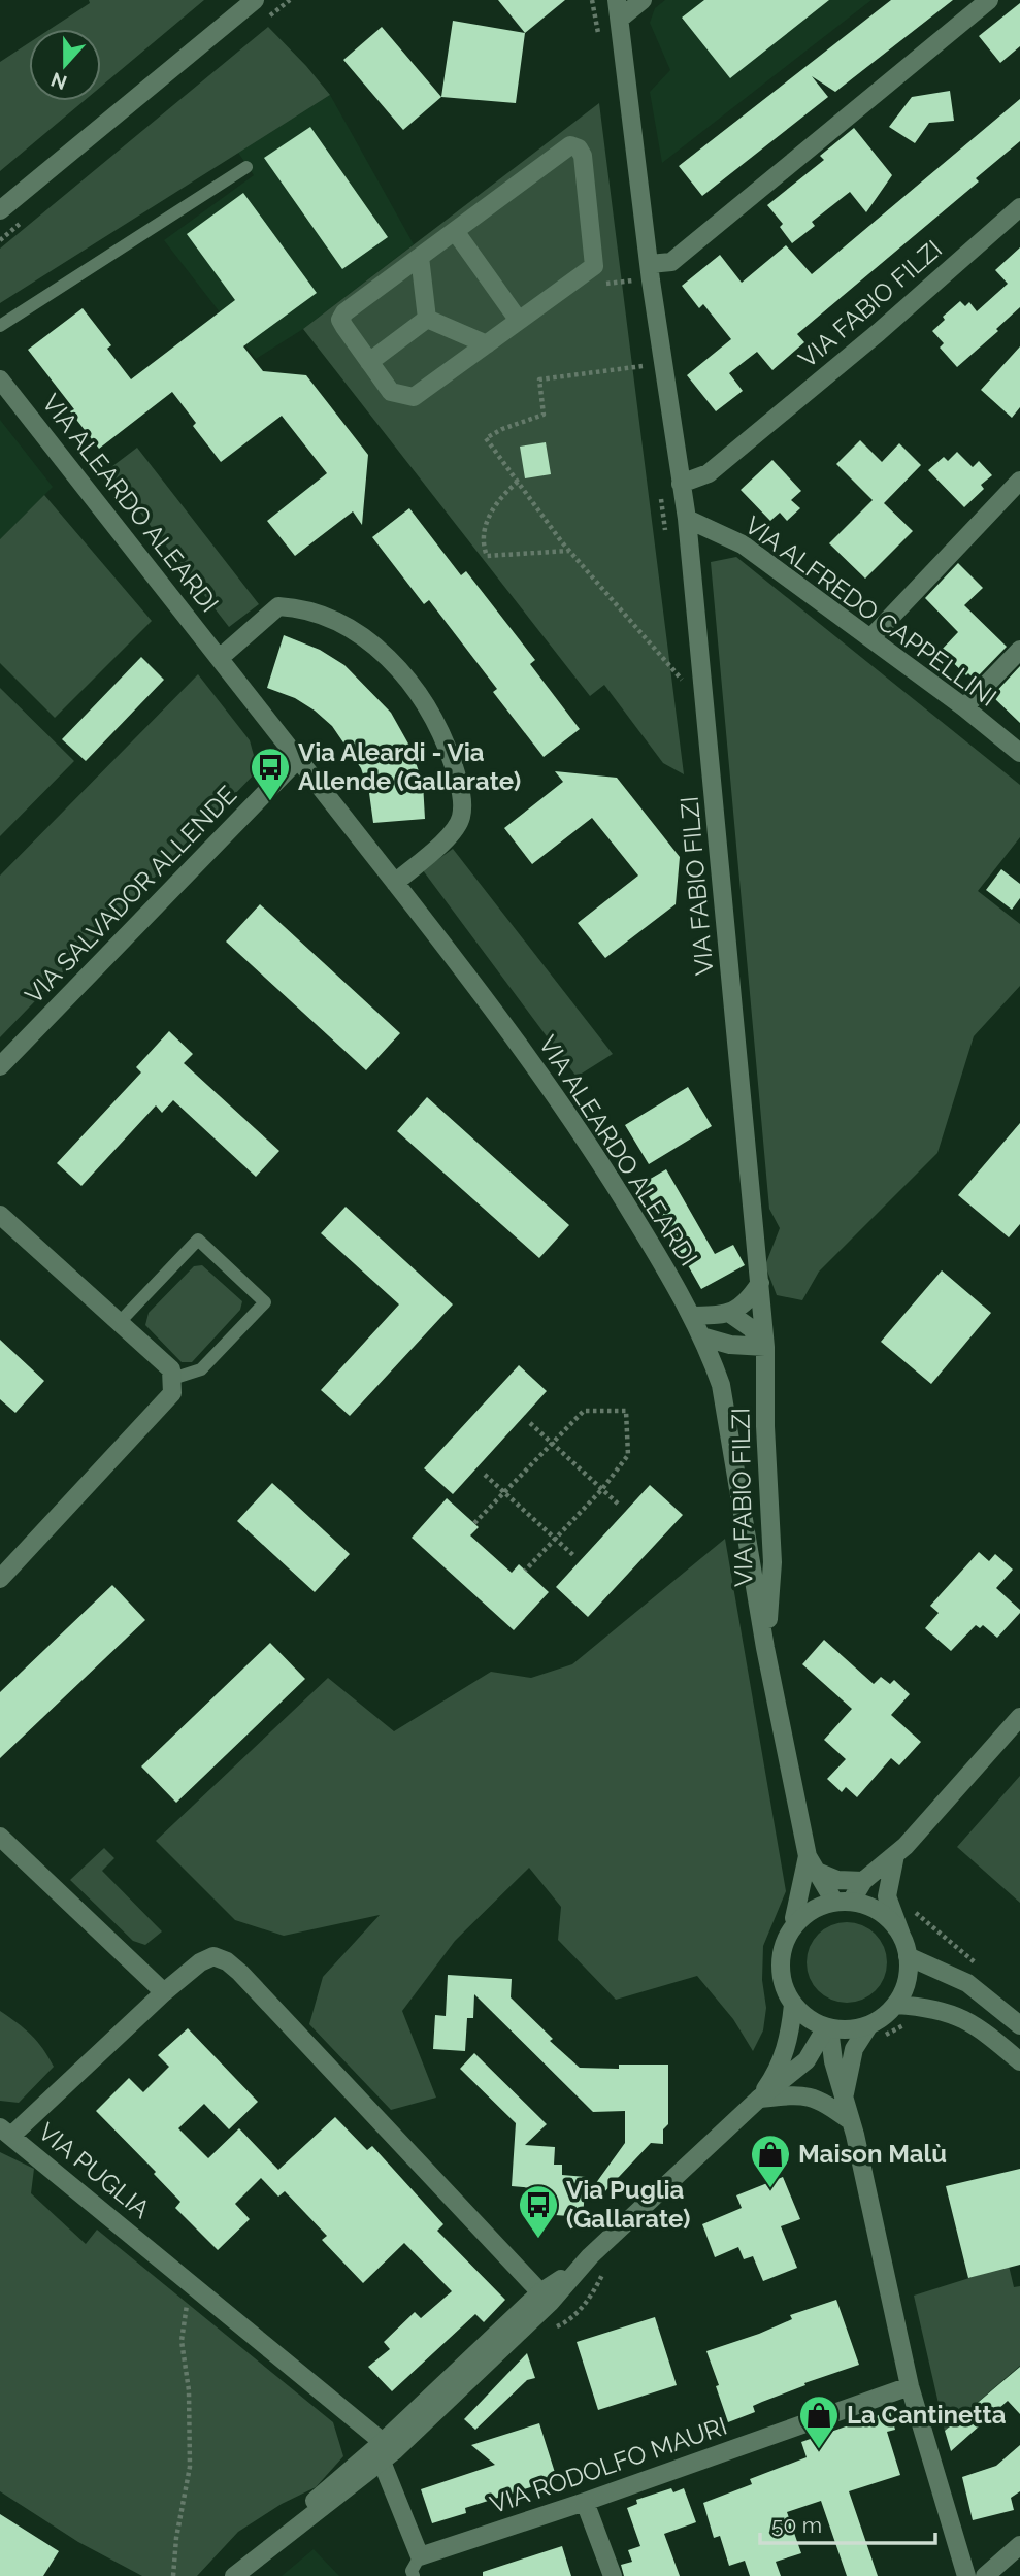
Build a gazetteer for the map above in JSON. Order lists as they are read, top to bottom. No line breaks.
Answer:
{"streets":{"street":["VIA FABIO FILZI","VIA ALEARDO ALEARDI","VIA ALFREDO CAPPELLINI","VIA SALVADOR ALLENDE","VIA PUGLIA","VIA RODOLFO MAURI"]},"crossings":[["VIA FABIO FILZI","VIA ALEARDO ALEARDI"],["VIA FABIO FILZI","VIA ALFREDO CAPPELLINI"],["VIA ALEARDO ALEARDI","VIA SALVADOR ALLENDE"]],"places":{"bus stop":["Via Aleardi - Via Allende (Gallarate)","Via Puglia (Gallarate)"],"shop":["Maison Malù","La Cantinetta"]},"scale_bar":"50 m","north":"bottom"}
